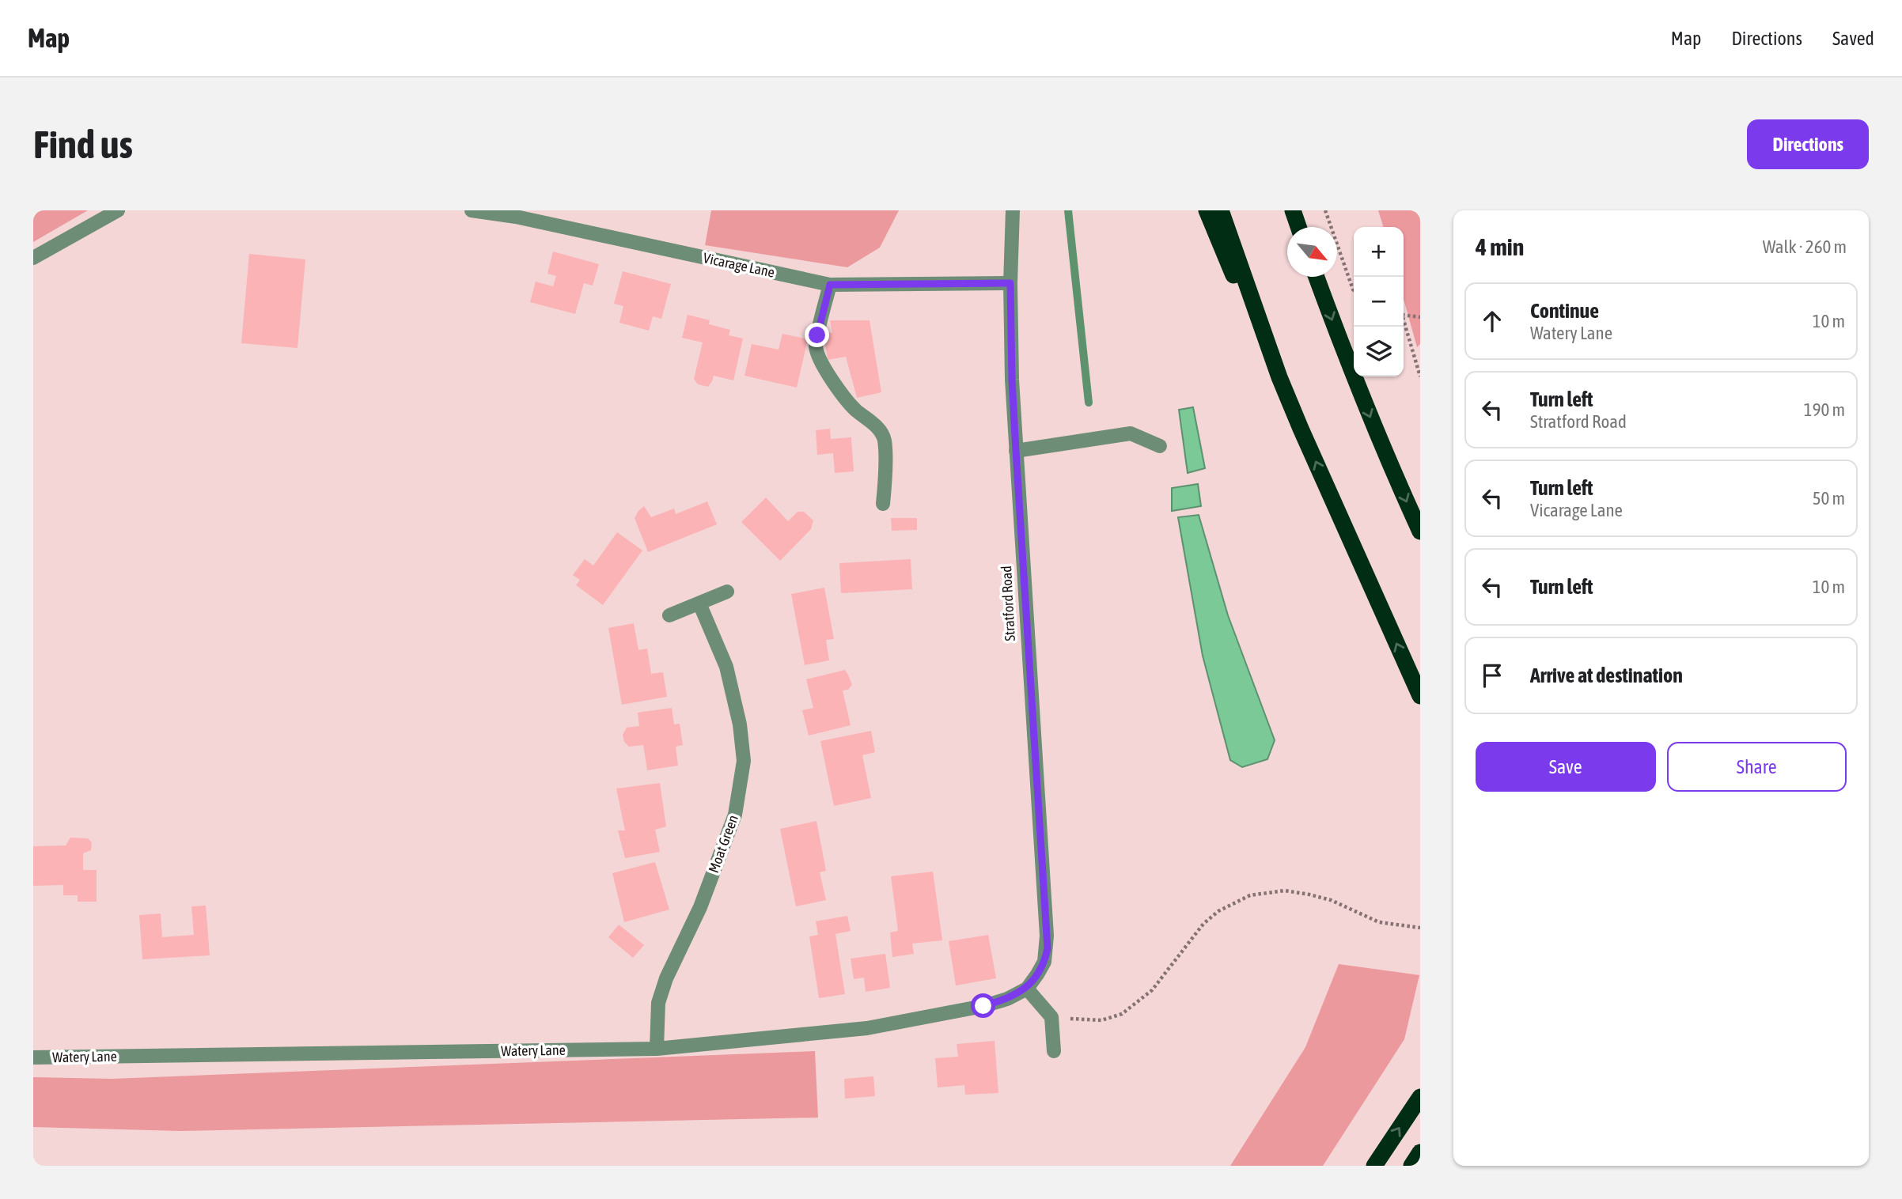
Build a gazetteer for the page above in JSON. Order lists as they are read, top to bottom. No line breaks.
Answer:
{"streets":{"street":["Vicarage Lane","Stratford Road","Moat Green","Watery Lane"]},"crossings":[["Vicarage Lane","Stratford Road"],["Stratford Road","Watery Lane"],["Moat Green","Watery Lane"]],"north":"bottom right","page":{"header":"Map","nav":["Map","Directions","Saved"],"buttons":["Directions",["Save","Share"]],"title":"Find us","heading":["4 min","Walk · 260 m"],"map_buttons":["+","−"],"list":[["Continue","Watery Lane","10 m"],["Turn left","Stratford Road","190 m"],["Turn left","Vicarage Lane","50 m"],["Turn left","10 m"],"Arrive at destination"]}}
